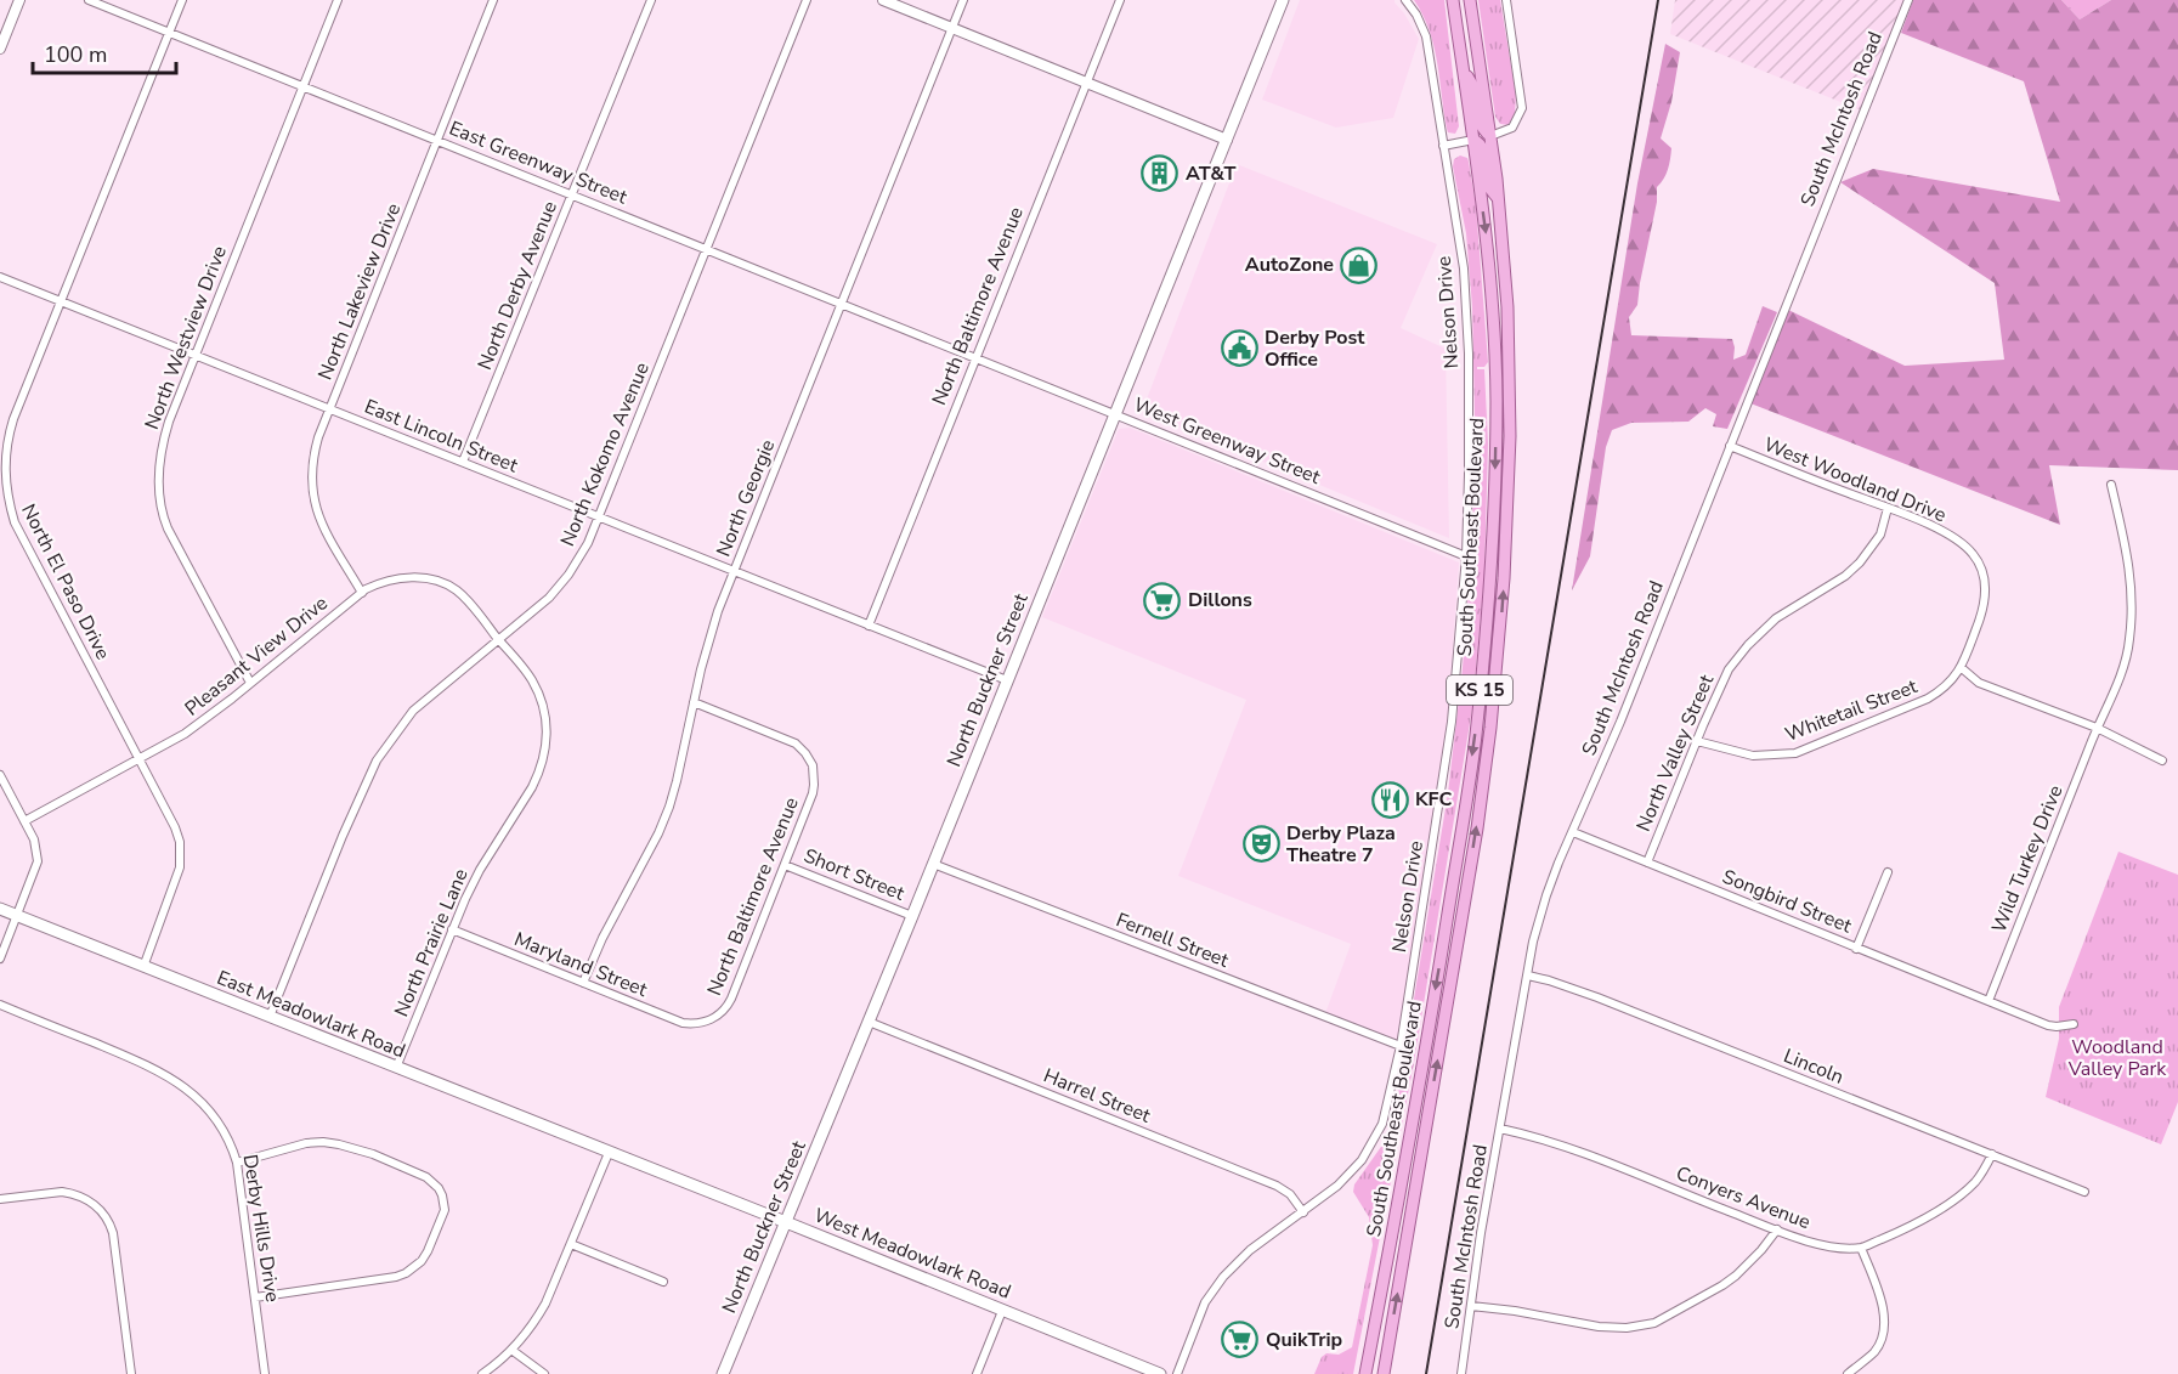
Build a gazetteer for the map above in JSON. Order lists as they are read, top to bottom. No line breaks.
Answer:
{"streets":{"main road":["South Southeast Boulevard","North Buckner Street","KS 15","East Meadowlark Road","West Meadowlark Road"],"street":["South McIntosh Road","East Greenway Street","North Derby Avenue","North Lakeview Drive","North Baltimore Avenue","Nelson Drive","North Westview Drive","East Lincoln Street","West Greenway Street","North Kokomo Avenue","West Woodland Drive","North Georgie","North El Paso Drive","Pleasant View Drive","Whitetail Street","North Valley Street","Wild Turkey Drive","Short Street","Songbird Street","Fernell Street","North Prairie Lane","Maryland Street","Lincoln","Harrel Street","Conyers Avenue","Derby Hills Drive"]},"crossings":[["South McIntosh Road","West Woodland Drive"],["South McIntosh Road","Songbird Street"],["South McIntosh Road","Lincoln"],["South McIntosh Road","Conyers Avenue"],["East Greenway Street","North Derby Avenue"],["East Greenway Street","North Lakeview Drive"],["East Greenway Street","North Baltimore Avenue"],["East Greenway Street","North Westview Drive"],["East Greenway Street","West Greenway Street"],["East Greenway Street","North Kokomo Avenue"],["East Greenway Street","North Georgie"],["East Greenway Street","North El Paso Drive"],["North Derby Avenue","East Lincoln Street"],["North Lakeview Drive","East Lincoln Street"],["North Lakeview Drive","Pleasant View Drive"],["North Baltimore Avenue","East Lincoln Street"],["North Baltimore Avenue","West Greenway Street"],["North Baltimore Avenue","North Georgie"],["North Baltimore Avenue","Short Street"],["North Baltimore Avenue","Maryland Street"],["Nelson Drive","West Greenway Street"],["Nelson Drive","Fernell Street"],["Nelson Drive","Harrel Street"],["North Westview Drive","East Lincoln Street"],["North Westview Drive","Pleasant View Drive"],["East Lincoln Street","North Kokomo Avenue"],["East Lincoln Street","North Georgie"],["East Lincoln Street","North El Paso Drive"],["East Lincoln Street","North Buckner Street"],["West Greenway Street","North Buckner Street"],["North Kokomo Avenue","Pleasant View Drive"],["North Kokomo Avenue","North Prairie Lane"],["North Kokomo Avenue","East Meadowlark Road"],["West Woodland Drive","Whitetail Street"],["West Woodland Drive","North Valley Street"],["North Georgie","Maryland Street"],["North El Paso Drive","Pleasant View Drive"],["North El Paso Drive","East Meadowlark Road"],["Pleasant View Drive","North Prairie Lane"],["North Buckner Street","Short Street"],["North Buckner Street","Fernell Street"],["North Buckner Street","Harrel Street"],["North Buckner Street","West Meadowlark Road"],["Whitetail Street","North Valley Street"],["North Valley Street","Songbird Street"],["Wild Turkey Drive","Songbird Street"],["North Prairie Lane","Maryland Street"],["North Prairie Lane","East Meadowlark Road"],["East Meadowlark Road","West Meadowlark Road"],["Lincoln","Conyers Avenue"]],"parks":["Woodland Valley Park"],"places":{"building":["AT&T"],"shop":["AutoZone"],"public building":["Derby Post Office"],"supermarket":["Dillons","QuikTrip"],"restaurant":["KFC"],"theatre":["Derby Plaza Theatre 7"]},"scale_bar":"100 m"}
